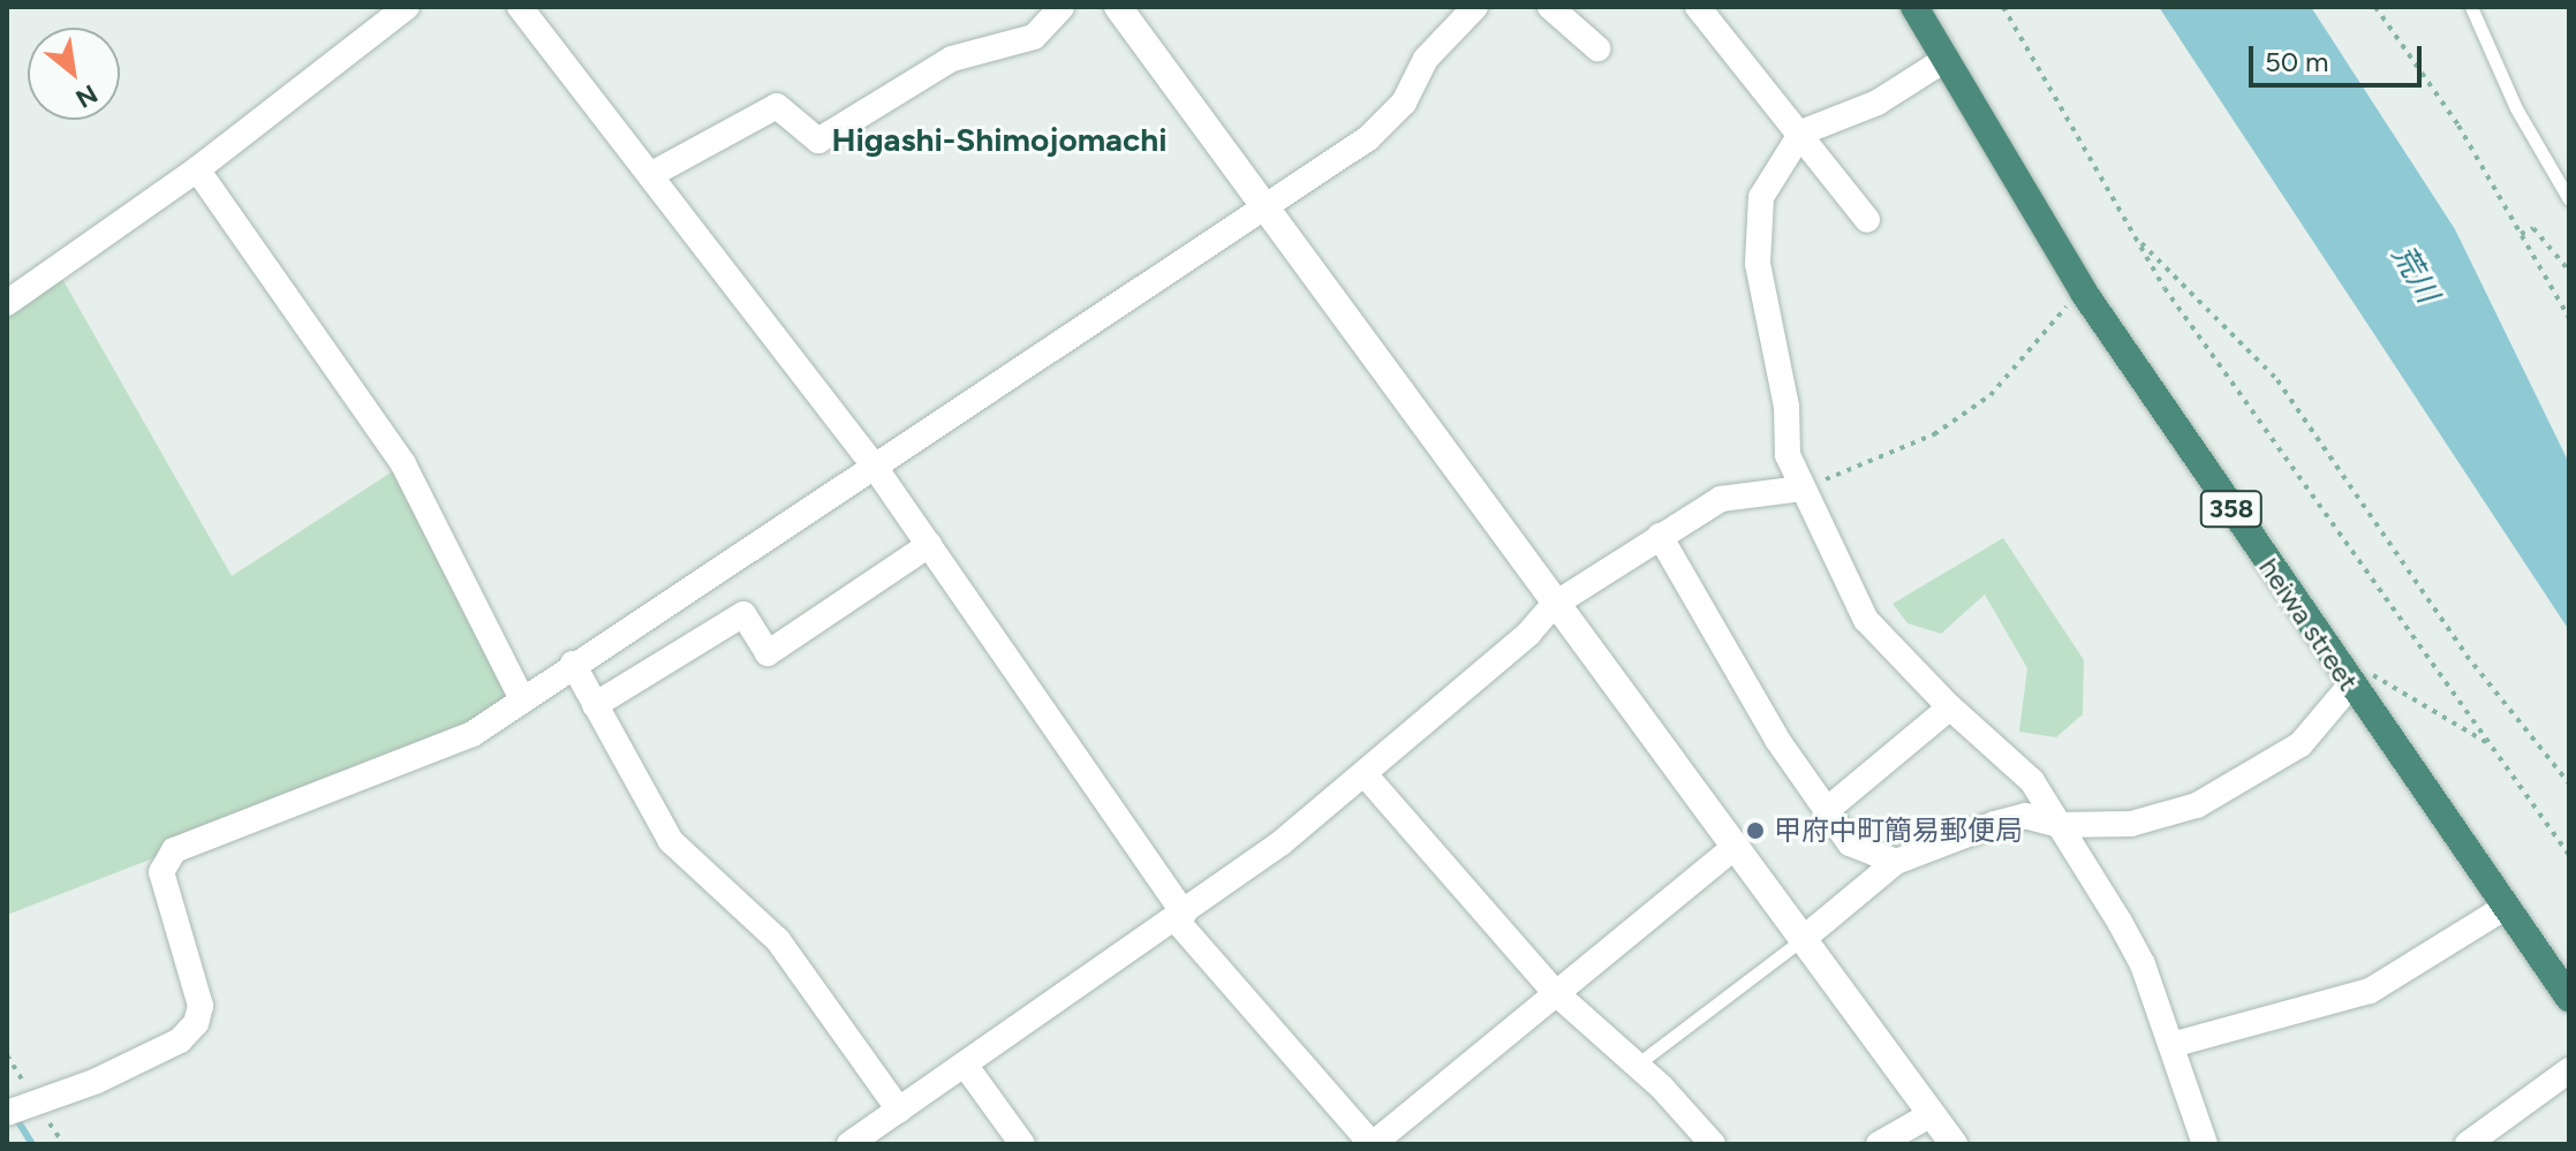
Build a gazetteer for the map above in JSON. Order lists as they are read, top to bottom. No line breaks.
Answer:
{"streets":{"highway":["358","heiwa street"]},"districts":["Higashi-Shimojomachi"],"water":["荒川"],"places":["甲府中町簡易郵便局"],"scale_bar":"50 m","north":"bottom right"}
